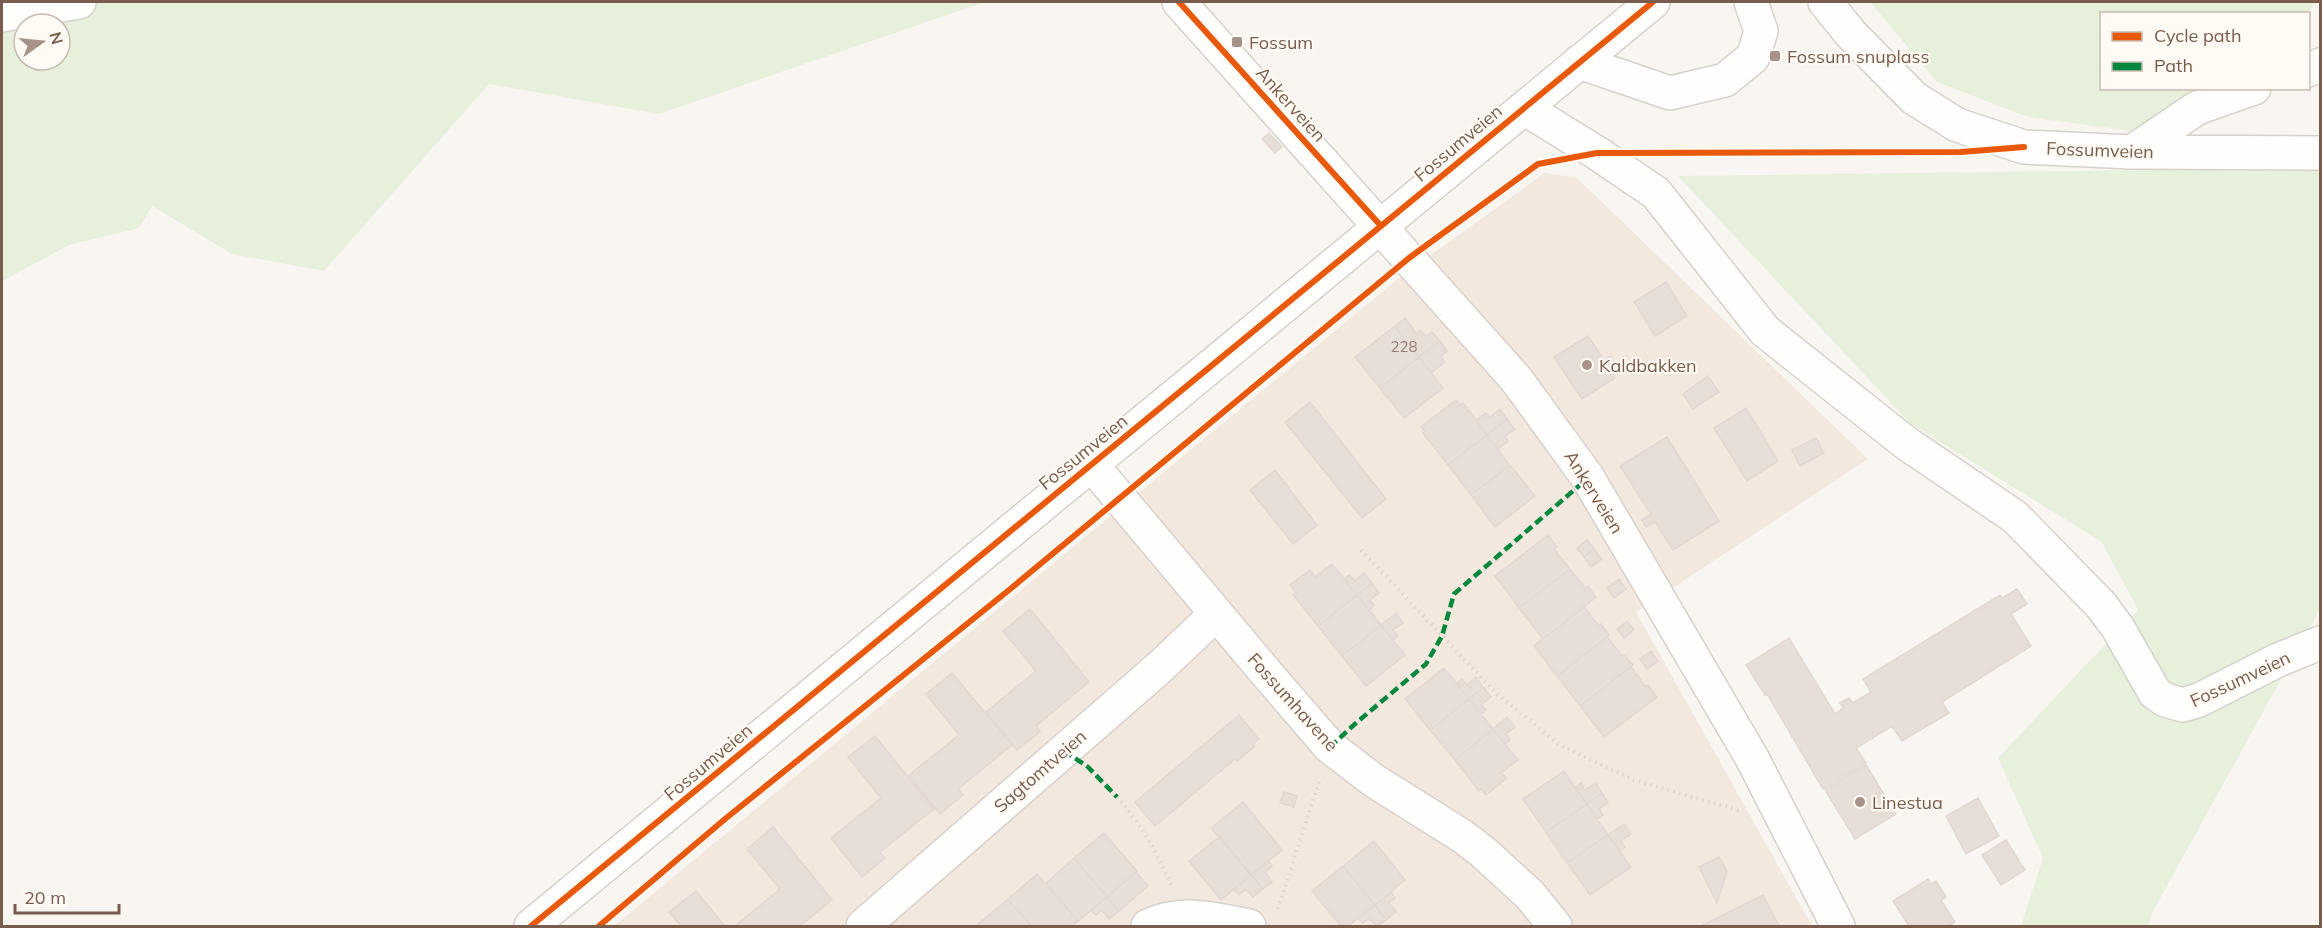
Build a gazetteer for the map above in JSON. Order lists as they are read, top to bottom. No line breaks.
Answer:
{"streets":{"street":["Ankerveien","Fossumveien","Fossumhavene","Sagtomtveien"]},"crossings":[["Ankerveien","Fossumveien"],["Fossumveien","Fossumhavene"],["Fossumhavene","Sagtomtveien"]],"places":{"transit":["Fossum","Fossum snuplass"],"other":["Kaldbakken","Linestua"]},"house_numbers":["228"],"legend":["Cycle path","Path"],"scale_bar":"20 m","north":"right"}
